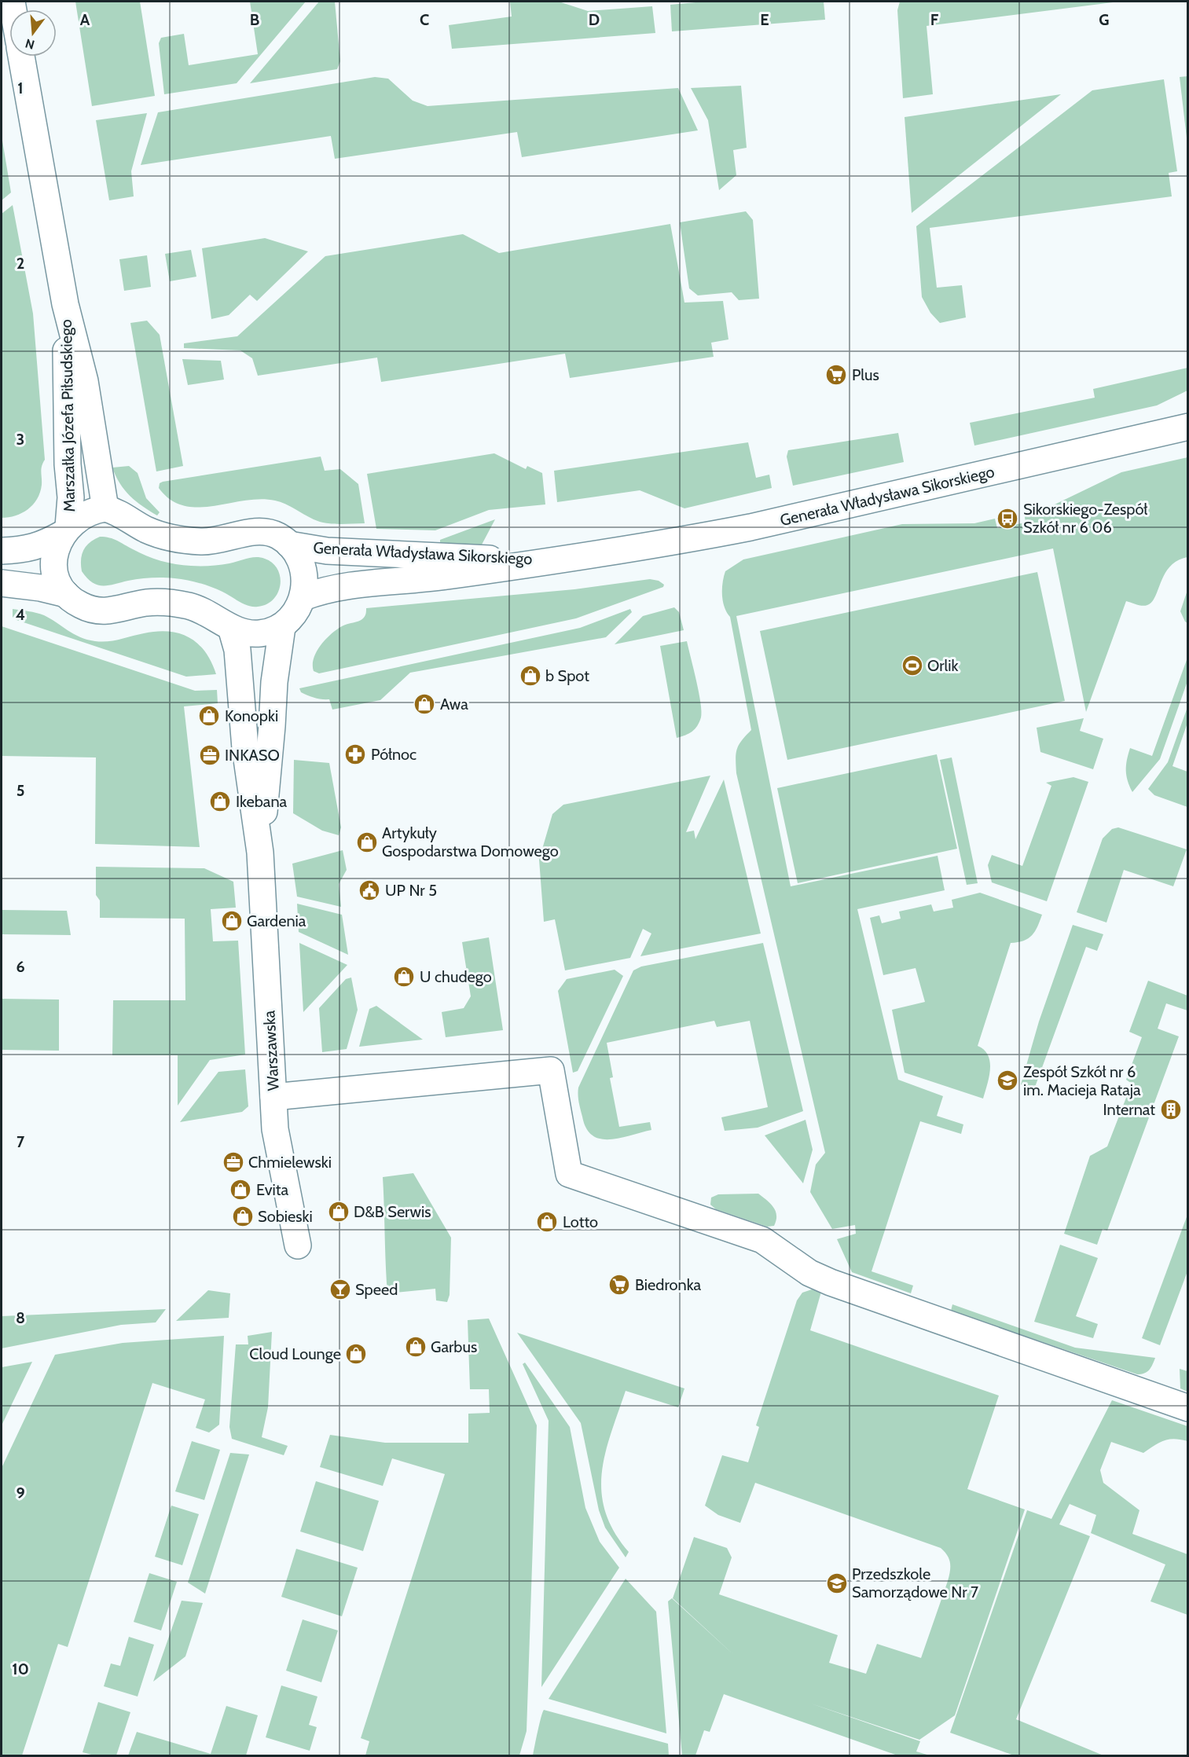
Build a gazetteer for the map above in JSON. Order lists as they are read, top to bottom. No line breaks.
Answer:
{"streets":{"street":["Marszałka Józefa Piłsudskiego","Generała Władysława Sikorskiego","Warszawska"]},"places":{"supermarket":["Plus","Biedronka"],"bus stop":["Sikorskiego-Zespół Szkół nr 6 06"],"sports":["Orlik"],"shop":["b Spot","Awa","Konopki","Ikebana","Artykuły Gospodarstwa Domowego","Gardenia","U chudego","Evita","D&B Serwis","Sobieski","Lotto","Garbus","Cloud Lounge"],"pharmacy":["Północ"],"office":["INKASO","Chmielewski"],"public building":["UP Nr 5"],"school or university":["Zespół Szkół nr 6 im. Macieja Rataja","Przedszkole Samorządowe Nr 7"],"building":["Internat"],"bar":["Speed"]},"north":"bottom","grid":{"columns":["A","B","C","D","E","F","G"],"rows":["1","2","3","4","5","6","7","8","9","10"]}}
